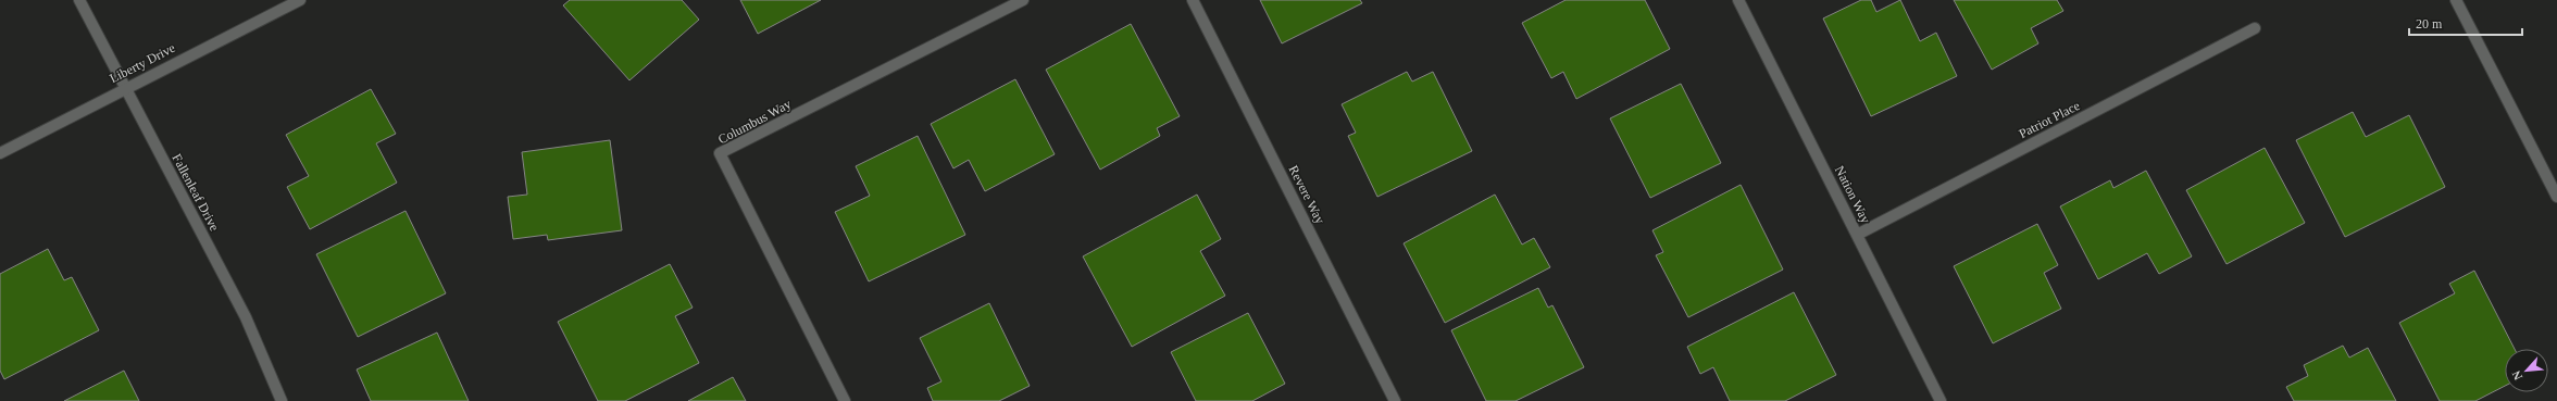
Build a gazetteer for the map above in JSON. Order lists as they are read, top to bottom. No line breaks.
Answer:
{"streets":{"street":["Liberty Drive","Patriot Place","Columbus Way","Fallenleaf Drive","Revere Way","Nation Way"]},"crossings":[["Liberty Drive","Fallenleaf Drive"],["Patriot Place","Nation Way"]],"scale_bar":"20 m","north":"bottom left"}
